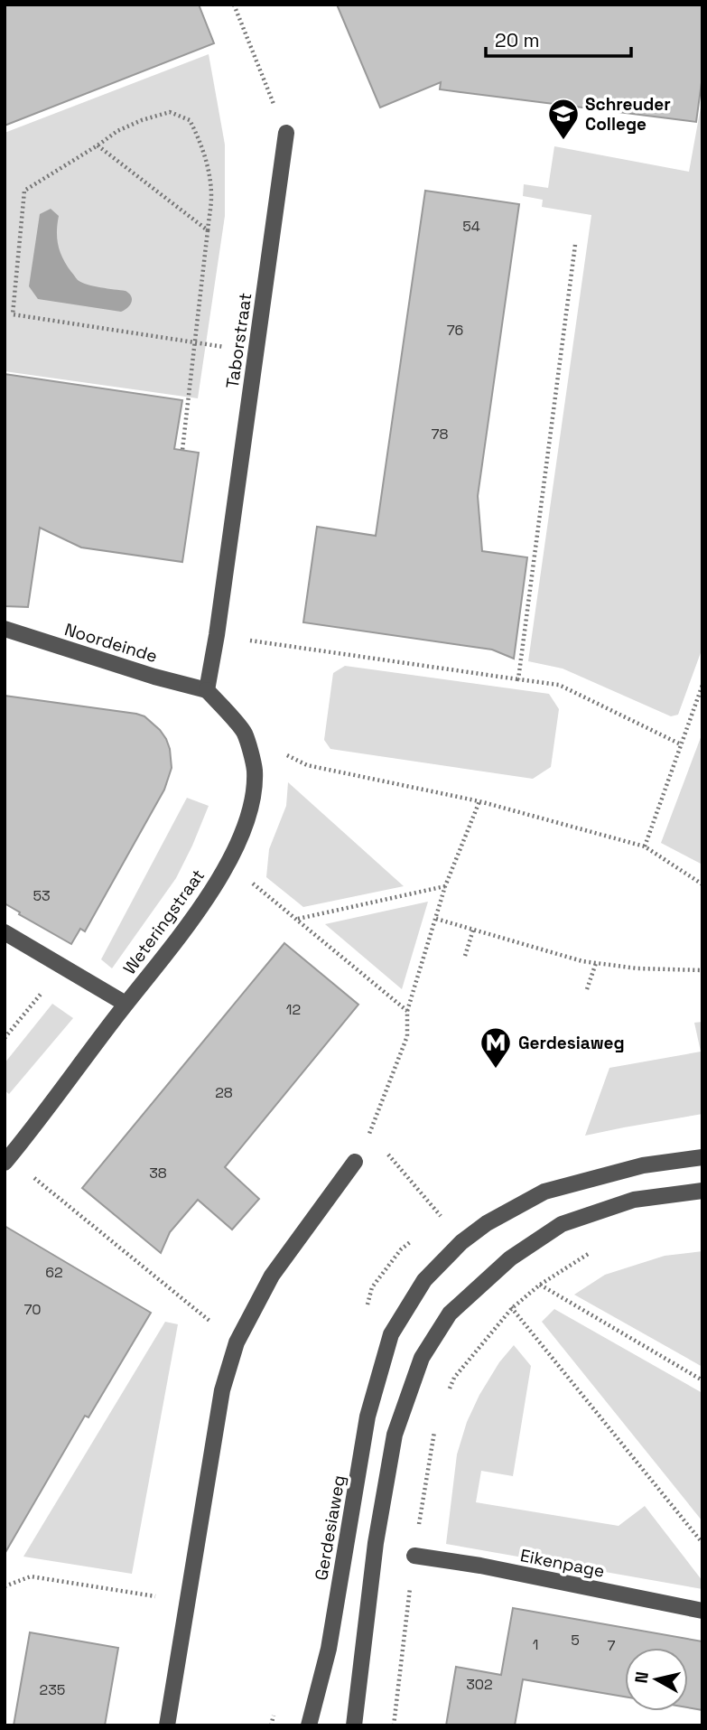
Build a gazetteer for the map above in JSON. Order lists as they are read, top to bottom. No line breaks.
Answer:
{"streets":{"street":["Taborstraat","Noordeinde","Weteringstraat","Gerdesiaweg","Eikenpage"]},"crossings":[["Taborstraat","Noordeinde"],["Taborstraat","Weteringstraat"],["Noordeinde","Weteringstraat"]],"places":{"school or university":["Schreuder College"],"metro station":["Gerdesiaweg"]},"house_numbers":["54","76","78","53","12","28","38","62","70","5","1","7","302","235"],"scale_bar":"20 m","north":"left"}
